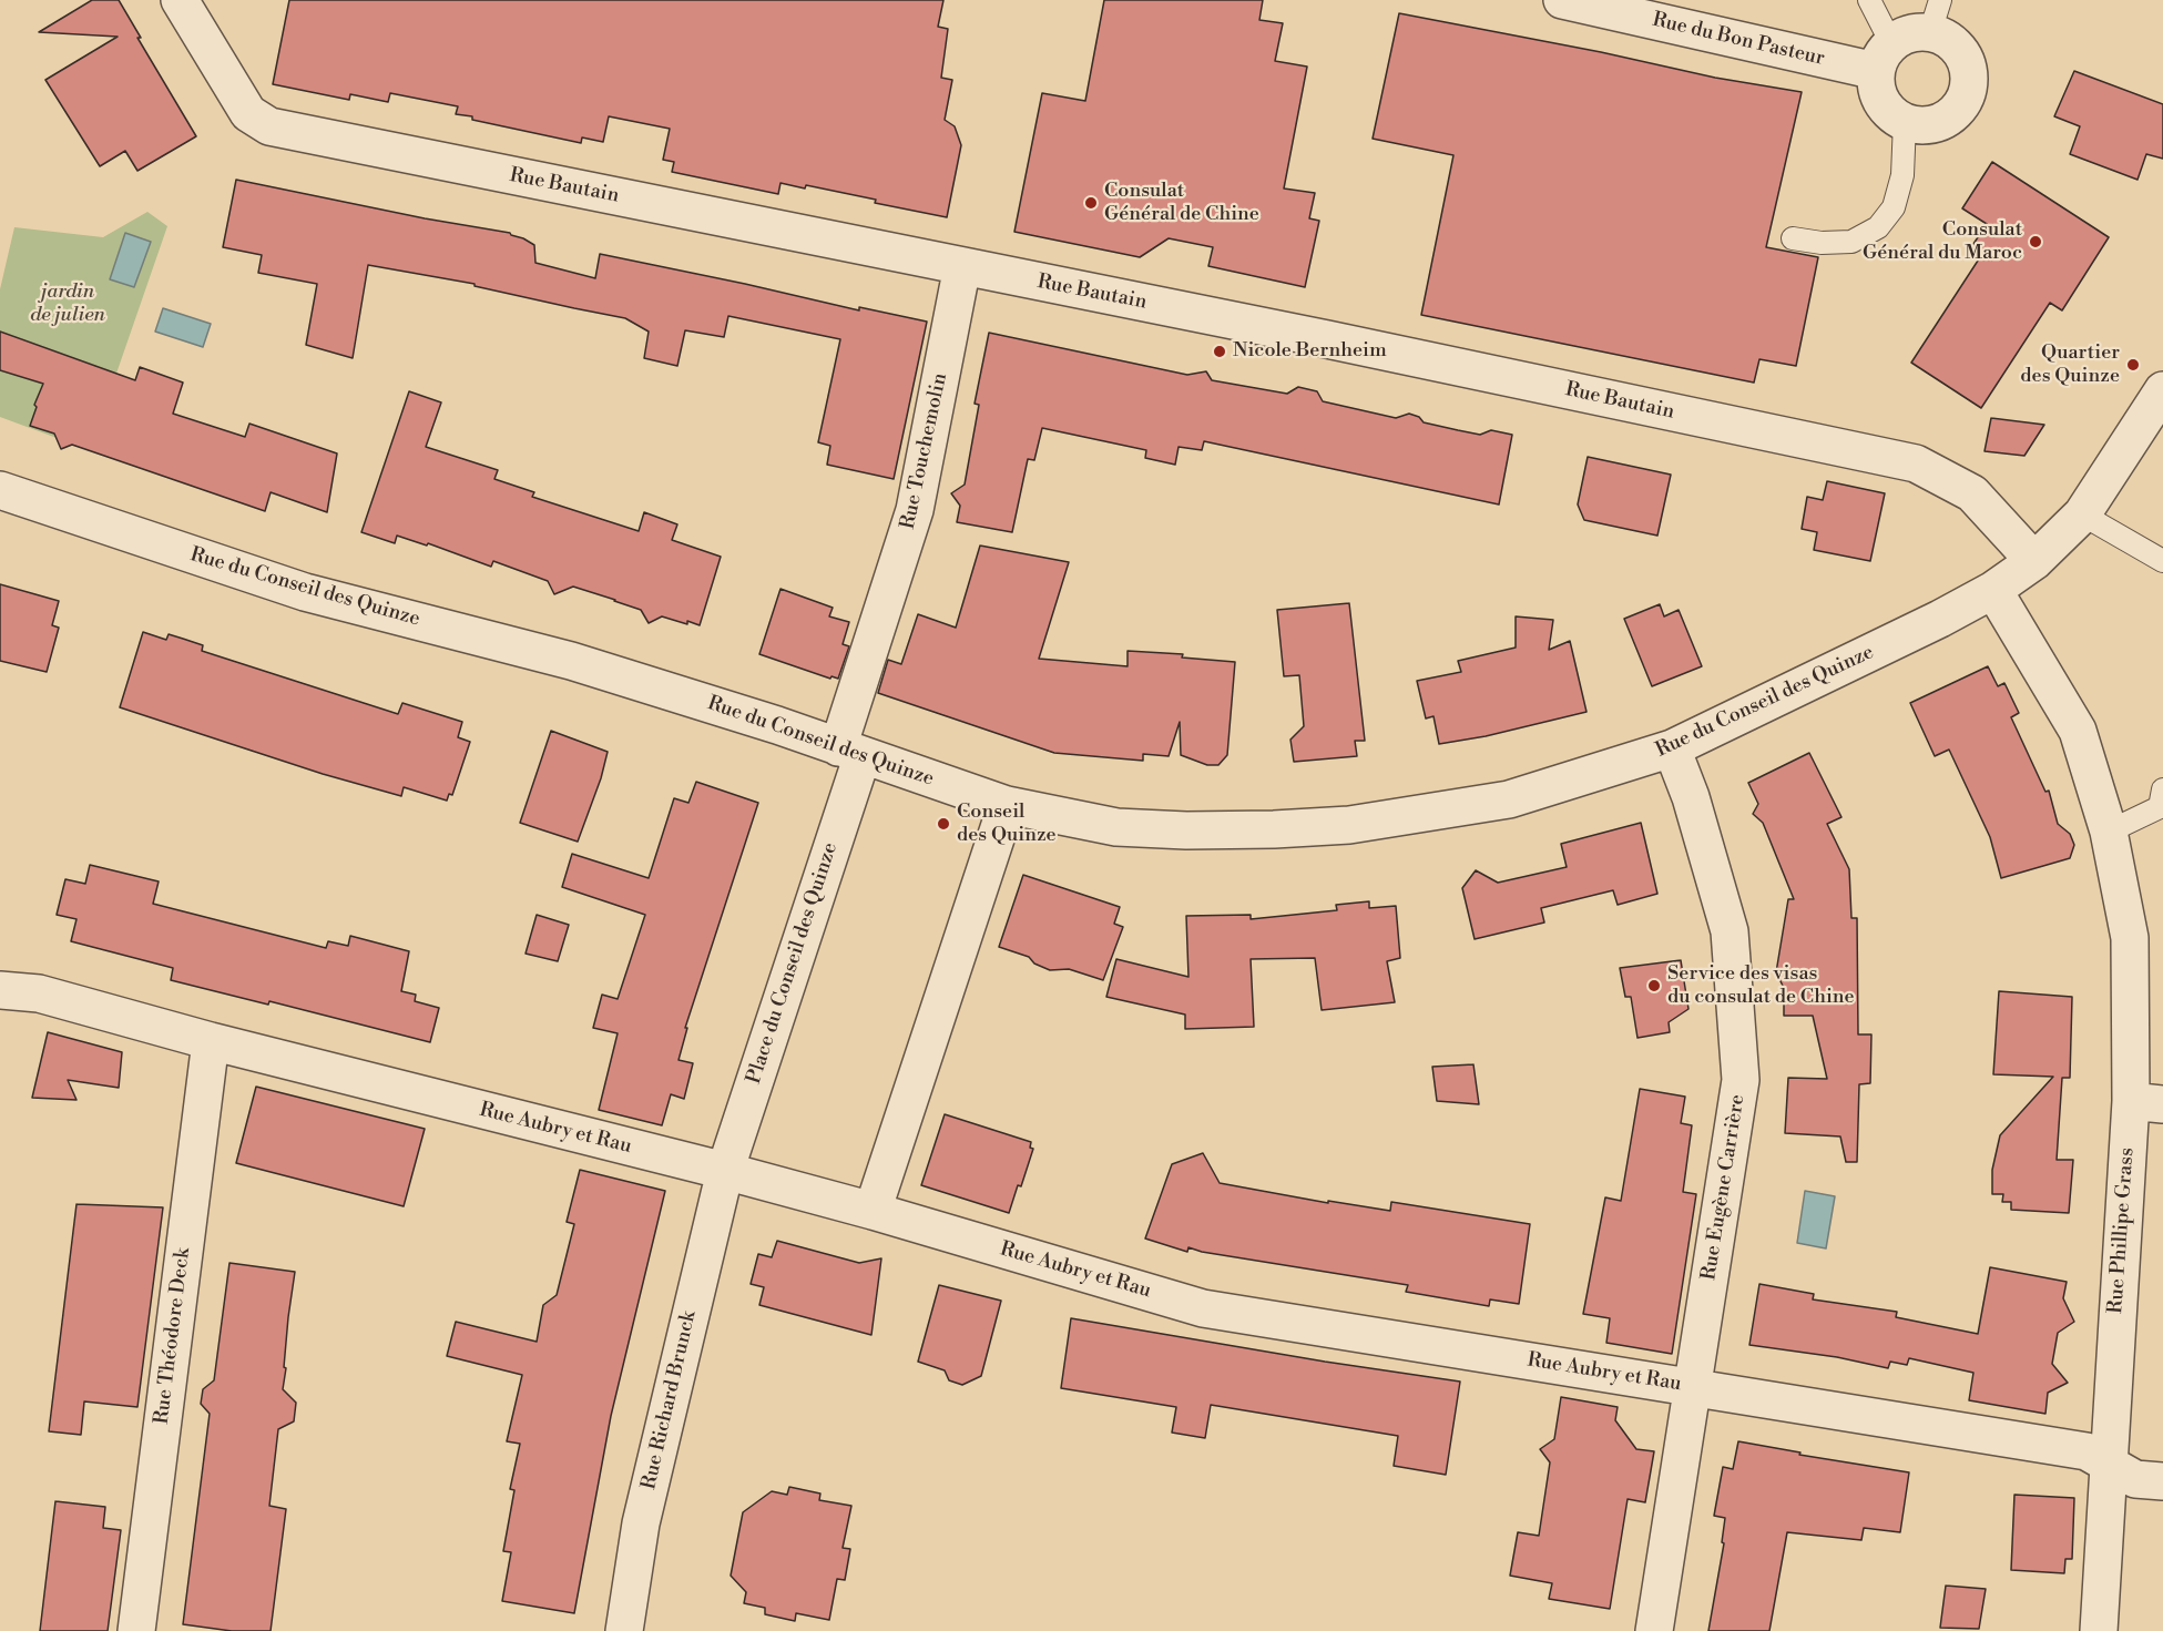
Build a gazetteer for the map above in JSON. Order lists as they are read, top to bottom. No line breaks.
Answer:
{"streets":{"street":["Rue du Bon Pasteur","Rue Bautain","Rue Touchemolin","Rue du Conseil des Quinze","Place du Conseil des Quinze","Rue Aubry et Rau","Rue Eugène Carrière","Rue Phillipe Grass","Rue Théodore Deck","Rue Richard Brunck"]},"crossings":[["Rue Bautain","Rue Touchemolin"],["Rue Bautain","Rue du Conseil des Quinze"],["Rue Touchemolin","Rue du Conseil des Quinze"],["Rue Touchemolin","Place du Conseil des Quinze"],["Rue du Conseil des Quinze","Place du Conseil des Quinze"],["Rue du Conseil des Quinze","Rue Eugène Carrière"],["Rue du Conseil des Quinze","Rue Phillipe Grass"],["Place du Conseil des Quinze","Rue Aubry et Rau"],["Place du Conseil des Quinze","Rue Richard Brunck"],["Rue Aubry et Rau","Rue Eugène Carrière"],["Rue Aubry et Rau","Rue Phillipe Grass"],["Rue Aubry et Rau","Rue Théodore Deck"],["Rue Aubry et Rau","Rue Richard Brunck"]],"parks":["jardin de julien"],"places":["Consulat Général de Chine","Consulat Général du Maroc","Nicole Bernheim","Quartier des Quinze","Conseil des Quinze","Service des visas du consulat de Chine"]}
